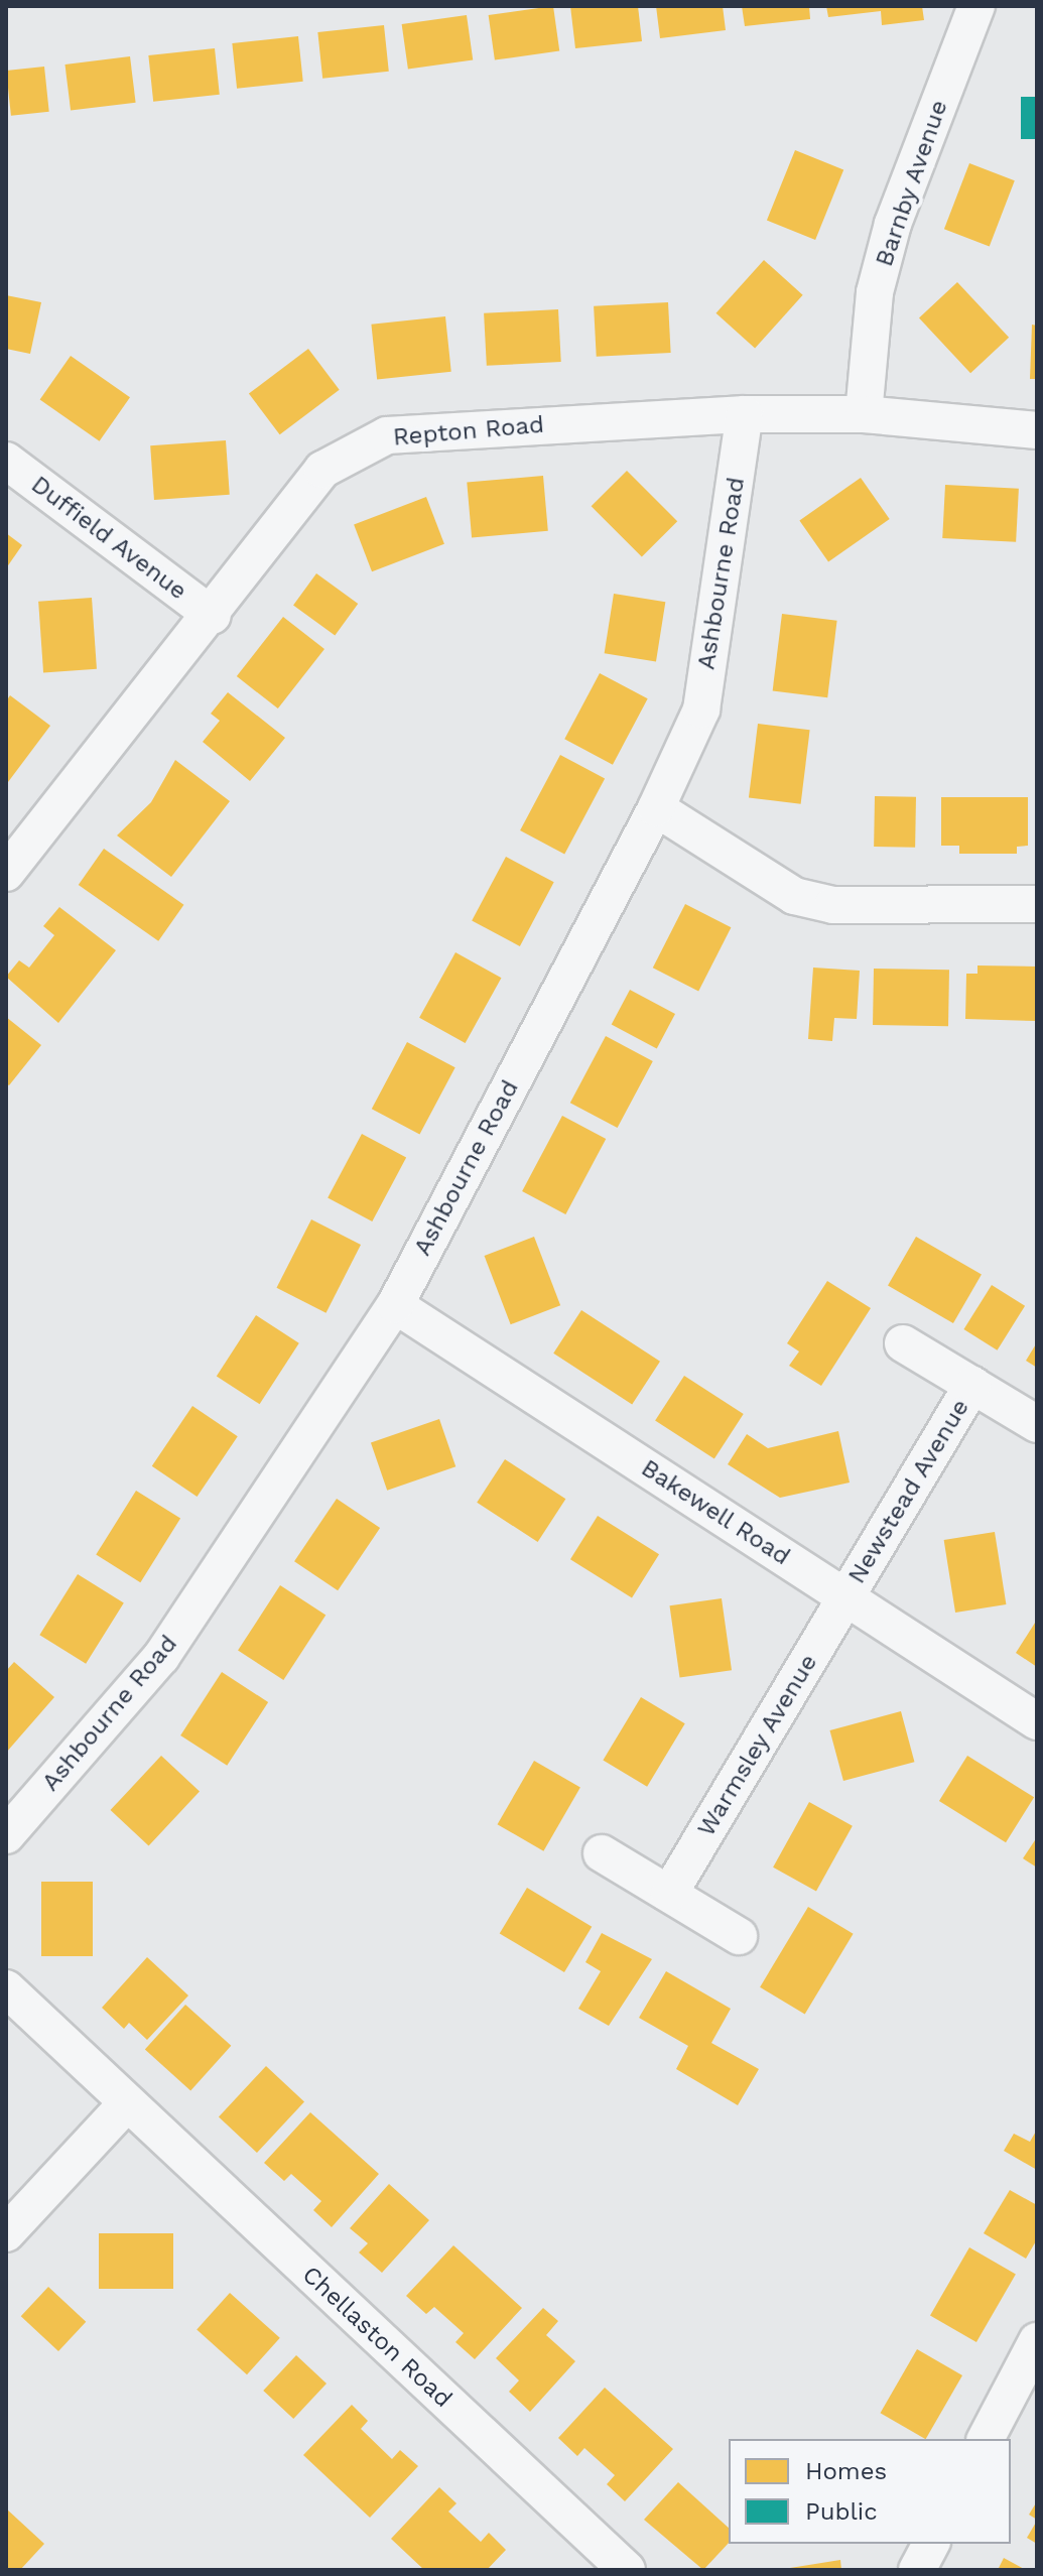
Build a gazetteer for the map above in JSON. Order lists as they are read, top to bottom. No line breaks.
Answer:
{"streets":{"street":["Barnby Avenue","Repton Road","Duffield Avenue","Ashbourne Road","Newstead Avenue","Bakewell Road","Warmsley Avenue","Chellaston Road"]},"crossings":[["Barnby Avenue","Repton Road"],["Repton Road","Duffield Avenue"],["Repton Road","Ashbourne Road"],["Ashbourne Road","Bakewell Road"],["Newstead Avenue","Bakewell Road"],["Newstead Avenue","Warmsley Avenue"],["Bakewell Road","Warmsley Avenue"]],"legend":["Homes","Public"]}
